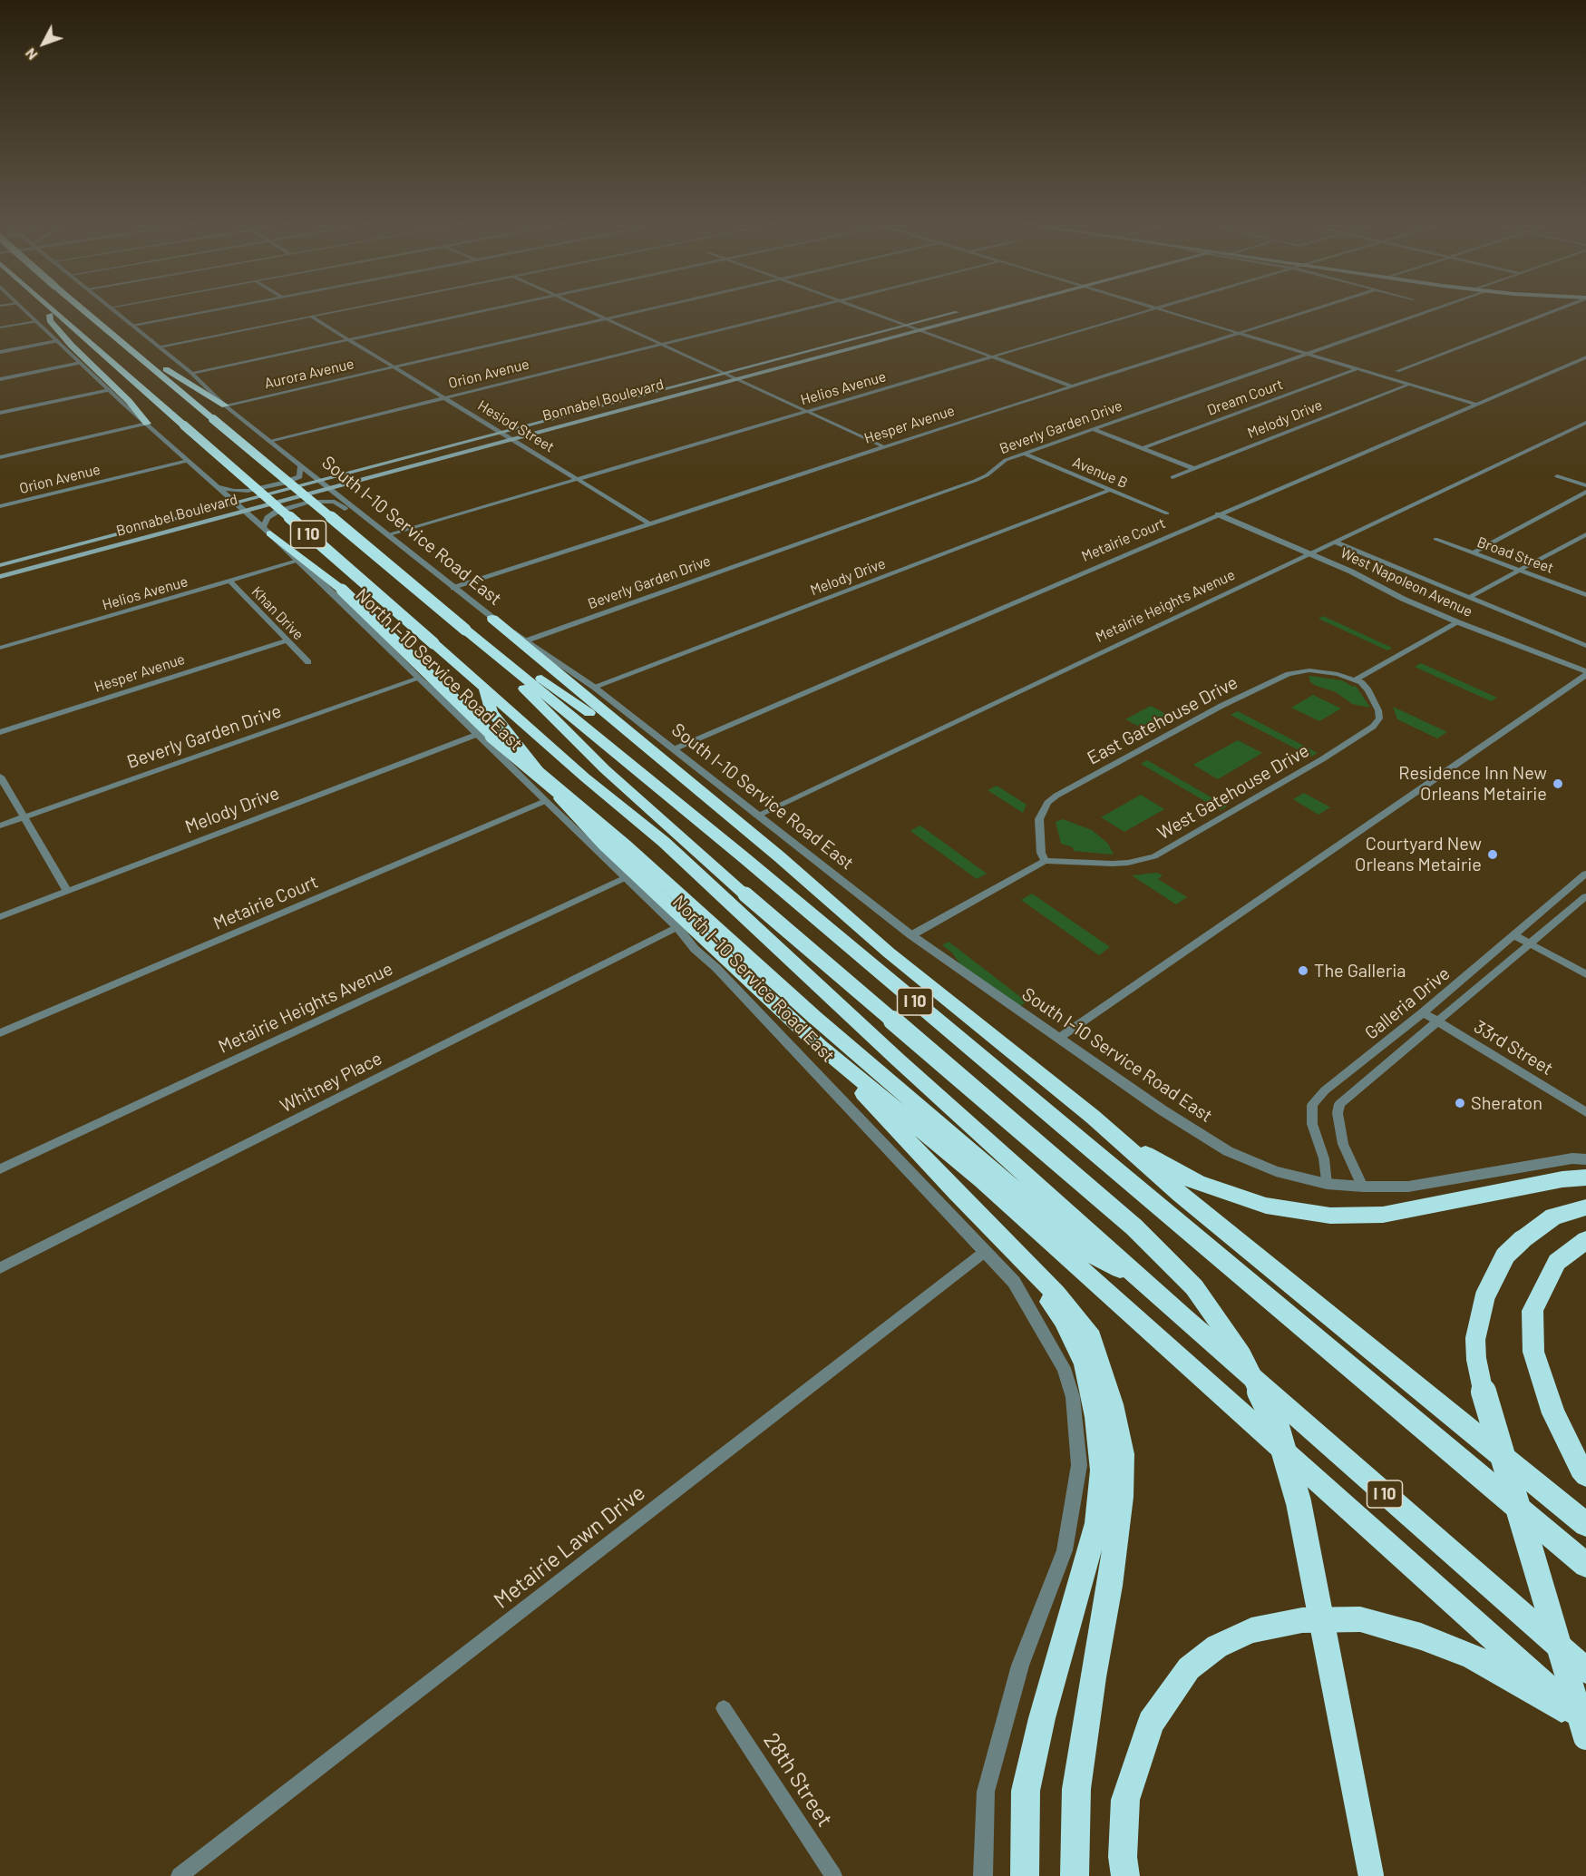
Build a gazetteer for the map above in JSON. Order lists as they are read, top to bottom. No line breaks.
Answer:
{"streets":{"highway":["I 10"],"main road":["Bonnabel Boulevard"],"street":["Aurora Avenue","Orion Avenue","Helios Avenue","Dream Court","Melody Drive","Hesper Avenue","Hesiod Street","Beverly Garden Drive","Avenue B","South I-10 Service Road East","Metairie Court","Broad Street","West Napoleon Avenue","Metairie Heights Avenue","Khan Drive","North I-10 Service Road East","East Gatehouse Drive","West Gatehouse Drive","Galleria Drive","33rd Street","Whitney Place","Metairie Lawn Drive","28th Street"]},"crossings":[["Aurora Avenue","Hesiod Street"],["Aurora Avenue","South I-10 Service Road East"],["Orion Avenue","Hesiod Street"],["Orion Avenue","South I-10 Service Road East"],["Orion Avenue","North I-10 Service Road East"],["Helios Avenue","Hesiod Street"],["Helios Avenue","South I-10 Service Road East"],["Helios Avenue","Khan Drive"],["Helios Avenue","North I-10 Service Road East"],["Bonnabel Boulevard","Hesiod Street"],["Bonnabel Boulevard","South I-10 Service Road East"],["Bonnabel Boulevard","North I-10 Service Road East"],["Melody Drive","Avenue B"],["Melody Drive","South I-10 Service Road East"],["Melody Drive","North I-10 Service Road East"],["Hesper Avenue","Hesiod Street"],["Hesper Avenue","South I-10 Service Road East"],["Hesper Avenue","Khan Drive"],["Beverly Garden Drive","Avenue B"],["Beverly Garden Drive","South I-10 Service Road East"],["Beverly Garden Drive","North I-10 Service Road East"],["South I-10 Service Road East","Metairie Court"],["South I-10 Service Road East","Metairie Heights Avenue"],["South I-10 Service Road East","Galleria Drive"],["Metairie Court","West Napoleon Avenue"],["Metairie Court","North I-10 Service Road East"],["West Napoleon Avenue","Metairie Heights Avenue"],["Metairie Heights Avenue","North I-10 Service Road East"],["North I-10 Service Road East","Whitney Place"],["North I-10 Service Road East","Metairie Lawn Drive"],["East Gatehouse Drive","West Gatehouse Drive"],["Galleria Drive","33rd Street"]],"places":["Residence Inn New Orleans Metairie","Courtyard New Orleans Metairie","The Galleria","Sheraton"],"north":"bottom left"}
